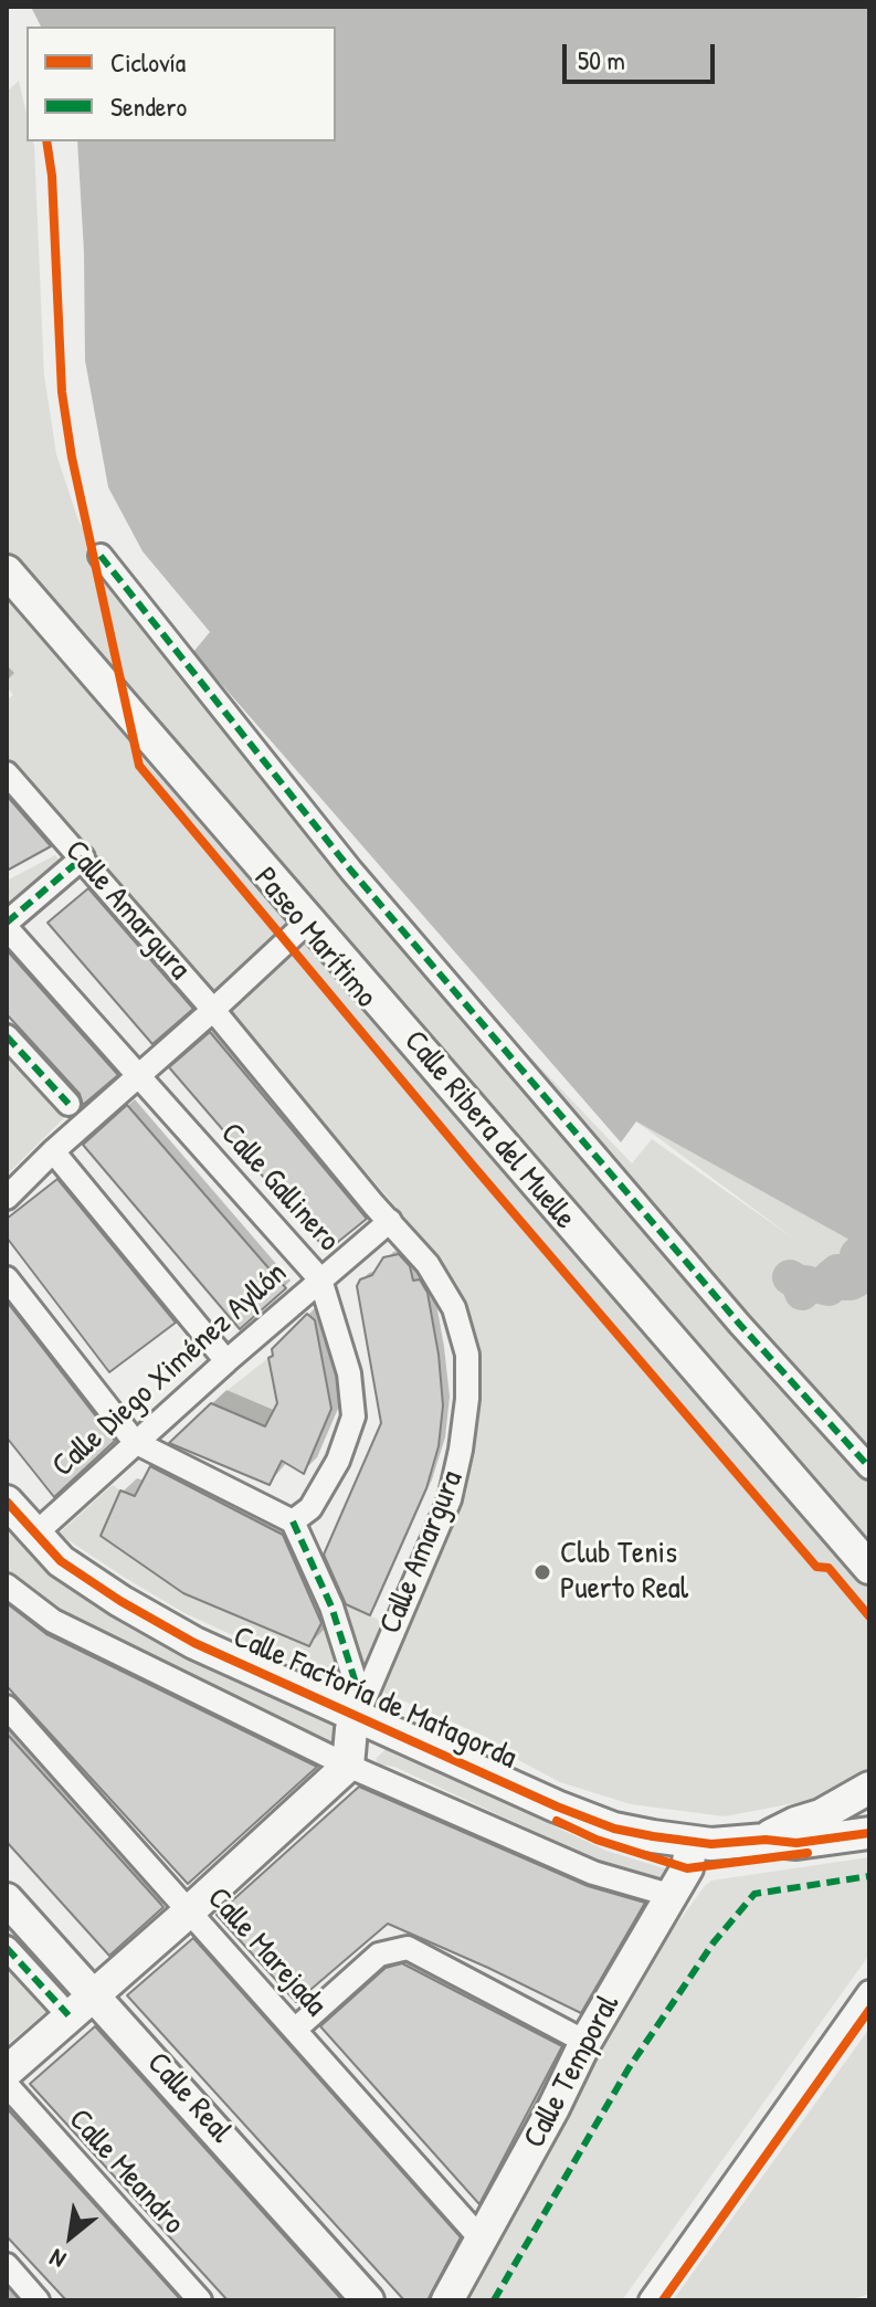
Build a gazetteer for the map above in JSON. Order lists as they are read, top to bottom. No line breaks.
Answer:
{"streets":{"street":["Calle Amargura","Calle Ribera del Muelle","Calle Gallinero","Calle Diego Ximénez Ayllón","Calle Factoría de Matagorda","Calle Marejada","Calle Temporal","Calle Real","Calle Meandro"],"cycle path":["Paseo Marítimo"]},"crossings":[["Calle Amargura","Calle Diego Ximénez Ayllón"],["Calle Amargura","Calle Factoría de Matagorda"],["Calle Gallinero","Calle Diego Ximénez Ayllón"],["Calle Diego Ximénez Ayllón","Calle Factoría de Matagorda"],["Calle Factoría de Matagorda","Calle Temporal"],["Calle Marejada","Calle Temporal"]],"places":["Club Tenis Puerto Real"],"legend":["Ciclovía","Sendero"],"scale_bar":"50 m","north":"bottom left"}
